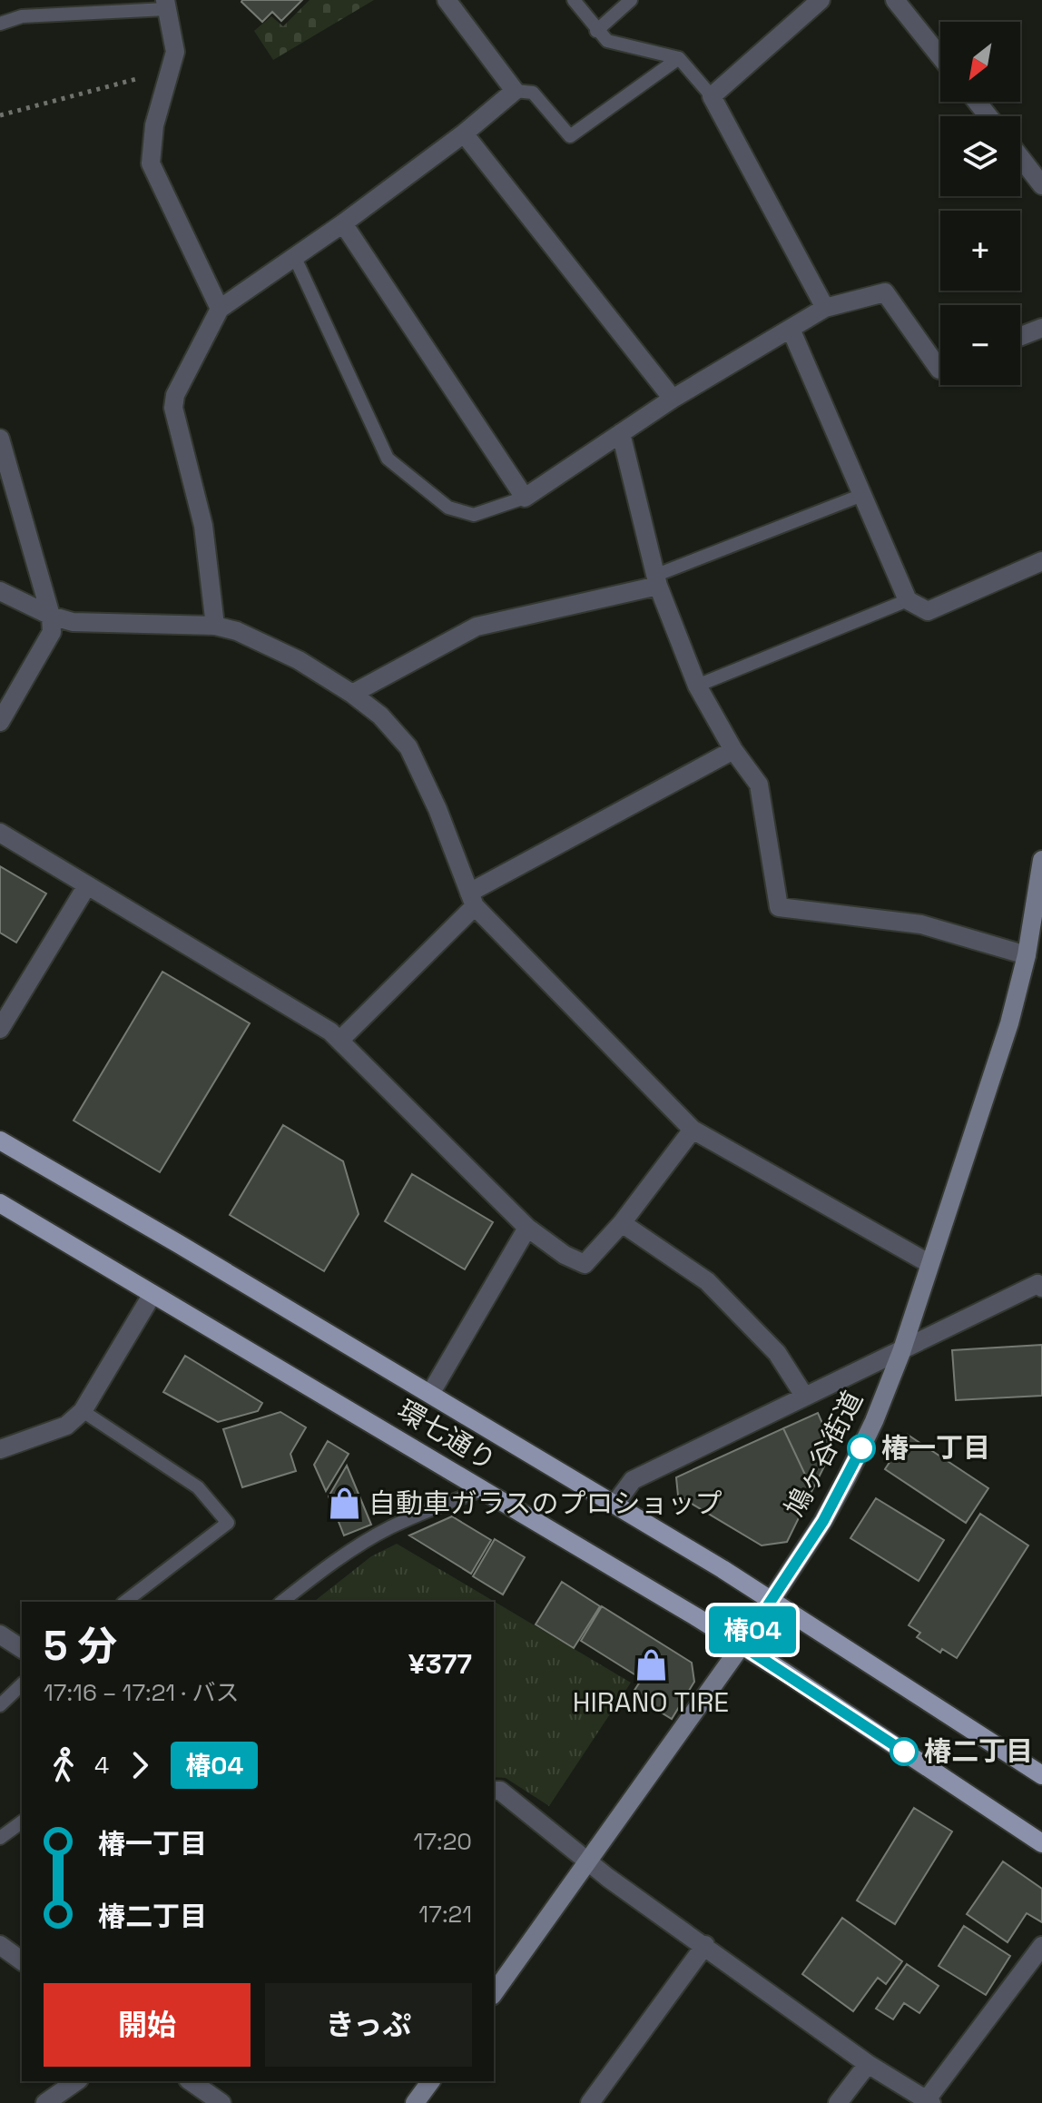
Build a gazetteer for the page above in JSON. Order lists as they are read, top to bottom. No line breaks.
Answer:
{"streets":{"main road":["環七通り","鳩ヶ谷街道"]},"crossings":[["環七通り","鳩ヶ谷街道"]],"places":{"other":["椿一丁目","椿二丁目"],"shop":["自動車ガラスのプロショップ","HIRANO TIRE"]},"lines":["bus line 椿04"],"north":"bottom left","page":{"on_map":"椿04","map_buttons":["+","−"],"heading":["5 分","17:16 – 17:21 · バス","¥377"],"legs":["4","椿04"],"list":[{"name":"椿一丁目","value":"17:20"},{"name":"椿二丁目","value":"17:21"}],"buttons":["開始","きっぷ"]}}
